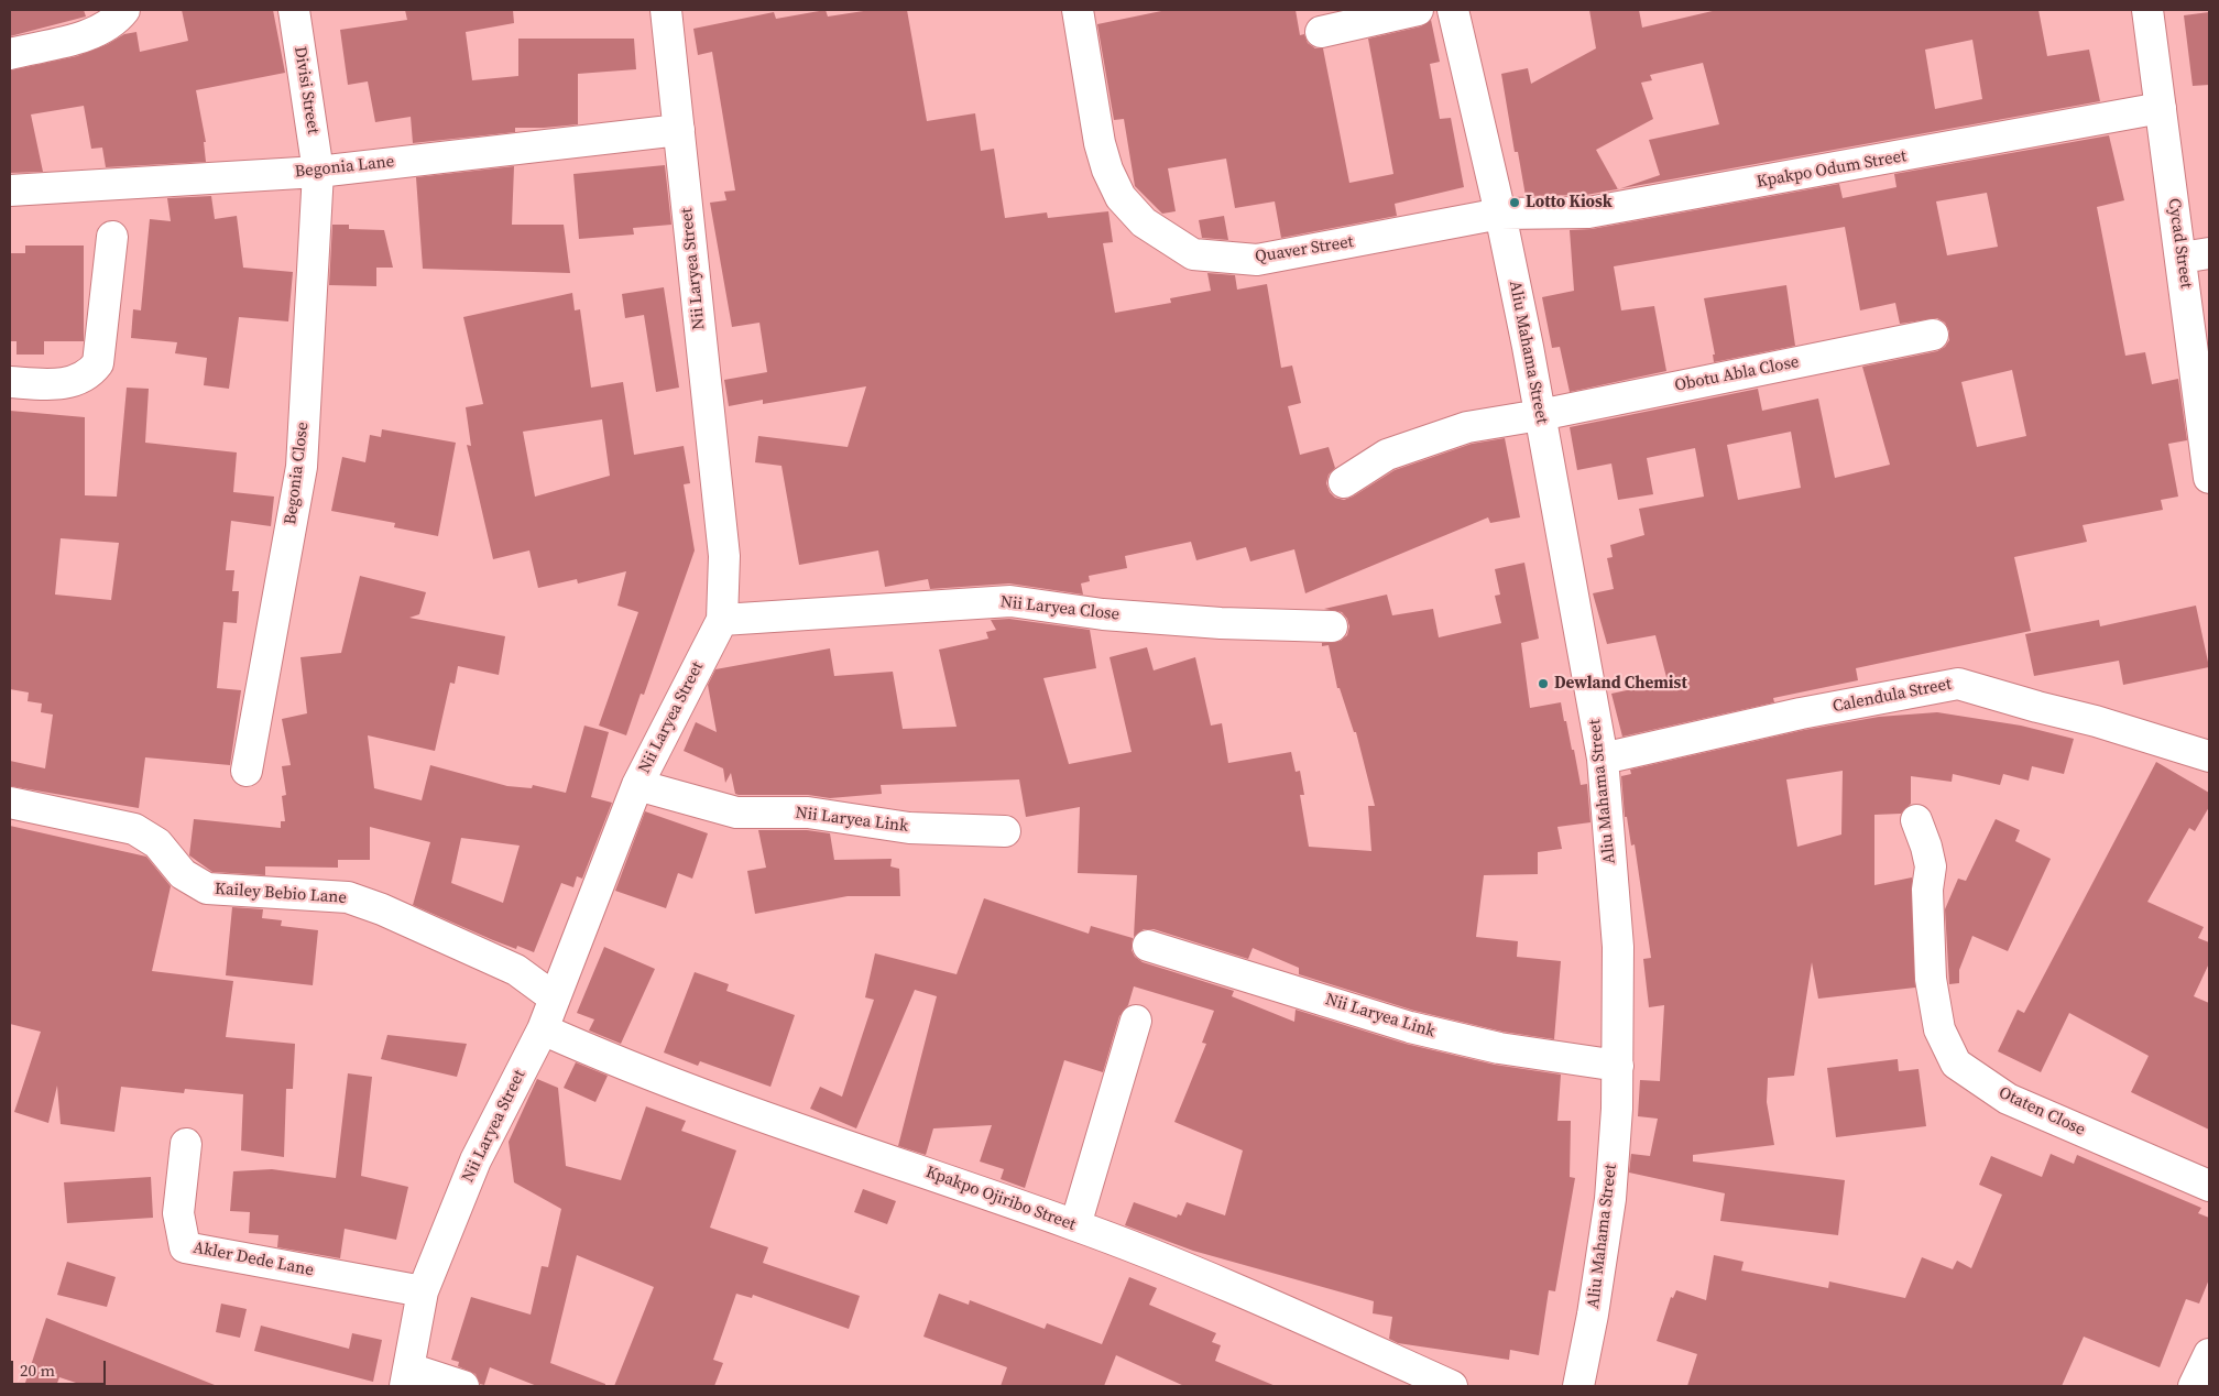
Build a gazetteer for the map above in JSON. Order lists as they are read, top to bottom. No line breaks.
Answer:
{"streets":{"street":["Divisi Street","Begonia Lane","Kpakpo Odum Street","Cycad Street","Quaver Street","Nii Laryea Street","Aliu Mahama Street","Obotu Abla Close","Begonia Close","Nii Laryea Close","Calendula Street","Nii Laryea Link","Kailey Bebio Lane","Otaten Close","Kpakpo Ojiribo Street","Akler Dede Lane"]},"crossings":[["Divisi Street","Begonia Lane"],["Divisi Street","Begonia Close"],["Begonia Lane","Nii Laryea Street"],["Begonia Lane","Begonia Close"],["Kpakpo Odum Street","Cycad Street"],["Kpakpo Odum Street","Quaver Street"],["Kpakpo Odum Street","Aliu Mahama Street"],["Quaver Street","Aliu Mahama Street"],["Nii Laryea Street","Nii Laryea Close"],["Nii Laryea Street","Nii Laryea Link"],["Nii Laryea Street","Kailey Bebio Lane"],["Nii Laryea Street","Kpakpo Ojiribo Street"],["Nii Laryea Street","Akler Dede Lane"],["Aliu Mahama Street","Obotu Abla Close"],["Aliu Mahama Street","Calendula Street"],["Aliu Mahama Street","Nii Laryea Link"]],"places":["Lotto Kiosk","Dewland Chemist"],"scale_bar":"20 m"}
